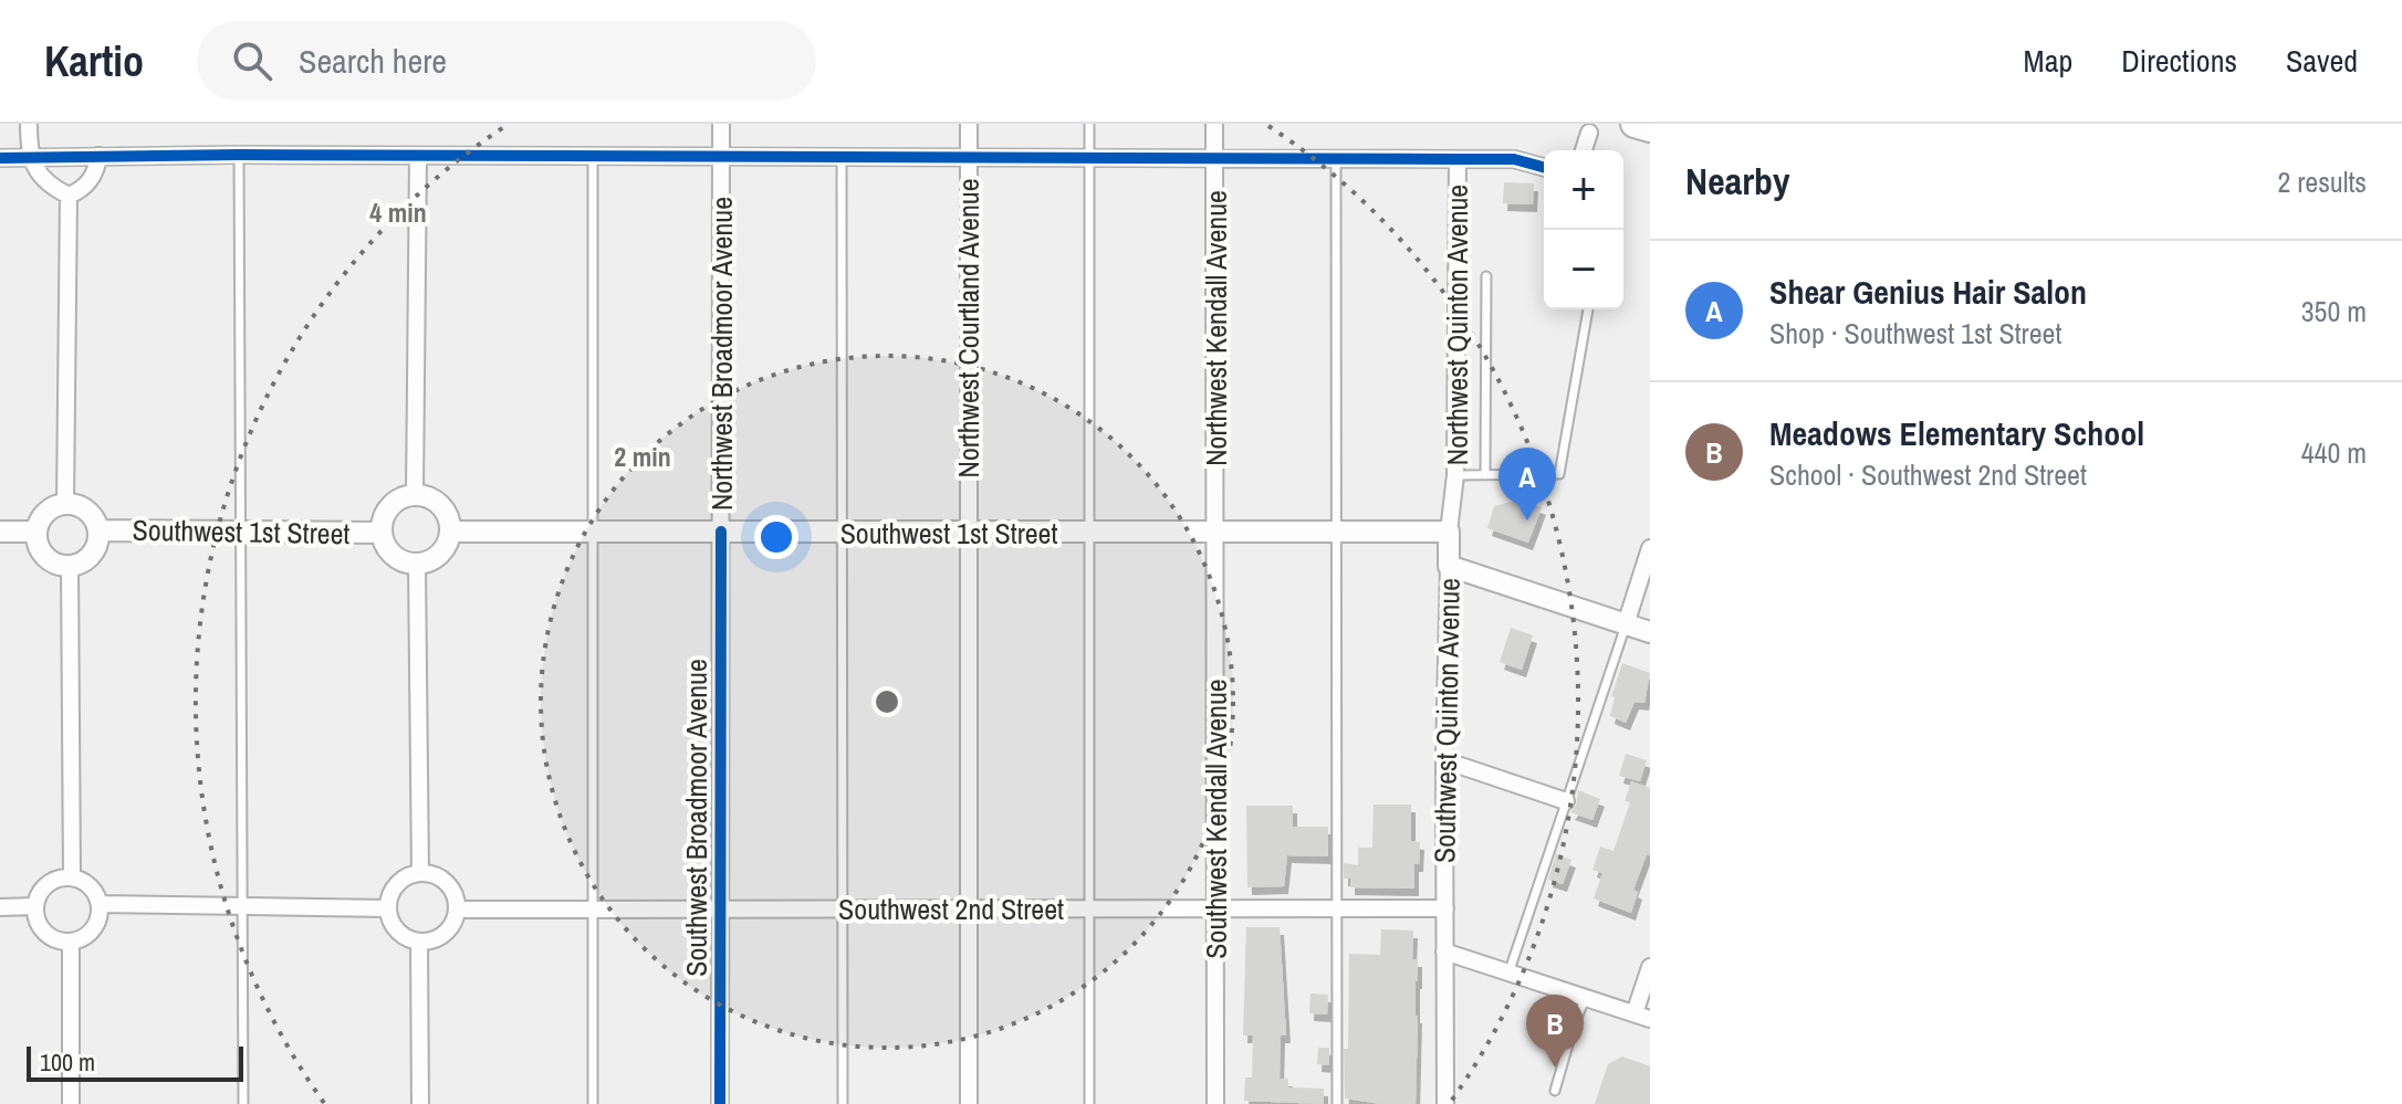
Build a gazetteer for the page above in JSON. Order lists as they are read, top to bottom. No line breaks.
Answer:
{"streets":{"street":["Northwest Quinton Avenue","Northwest Courtland Avenue","Northwest Kendall Avenue","Northwest Broadmoor Avenue","Southwest 1st Street","Southwest Quinton Avenue","Southwest Broadmoor Avenue","Southwest Kendall Avenue","Southwest 2nd Street"]},"crossings":[["Northwest Quinton Avenue","Southwest 1st Street"],["Northwest Quinton Avenue","Southwest Quinton Avenue"],["Northwest Courtland Avenue","Southwest 1st Street"],["Northwest Courtland Avenue","Southwest 2nd Street"],["Northwest Kendall Avenue","Southwest 1st Street"],["Northwest Kendall Avenue","Southwest Kendall Avenue"],["Northwest Broadmoor Avenue","Southwest 1st Street"],["Northwest Broadmoor Avenue","Southwest Broadmoor Avenue"],["Southwest 1st Street","Southwest Quinton Avenue"],["Southwest 1st Street","Southwest Broadmoor Avenue"],["Southwest 1st Street","Southwest Kendall Avenue"],["Southwest Quinton Avenue","Southwest 2nd Street"],["Southwest Broadmoor Avenue","Southwest 2nd Street"],["Southwest Kendall Avenue","Southwest 2nd Street"]],"scale_bar":"100 m","page":{"header":"Kartio","search":"Search here","nav":["Map","Directions","Saved"],"heading":["Nearby","2 results"],"map_buttons":["+","−"],"list":[{"mark":"A","name":"Shear Genius Hair Salon","note":"Shop · Southwest 1st Street","value":"350 m"},{"mark":"B","name":"Meadows Elementary School","note":"School · Southwest 2nd Street","value":"440 m"}],"pins":["A","B"],"scale":"100 m"},"rings":["4 min","2 min"]}
